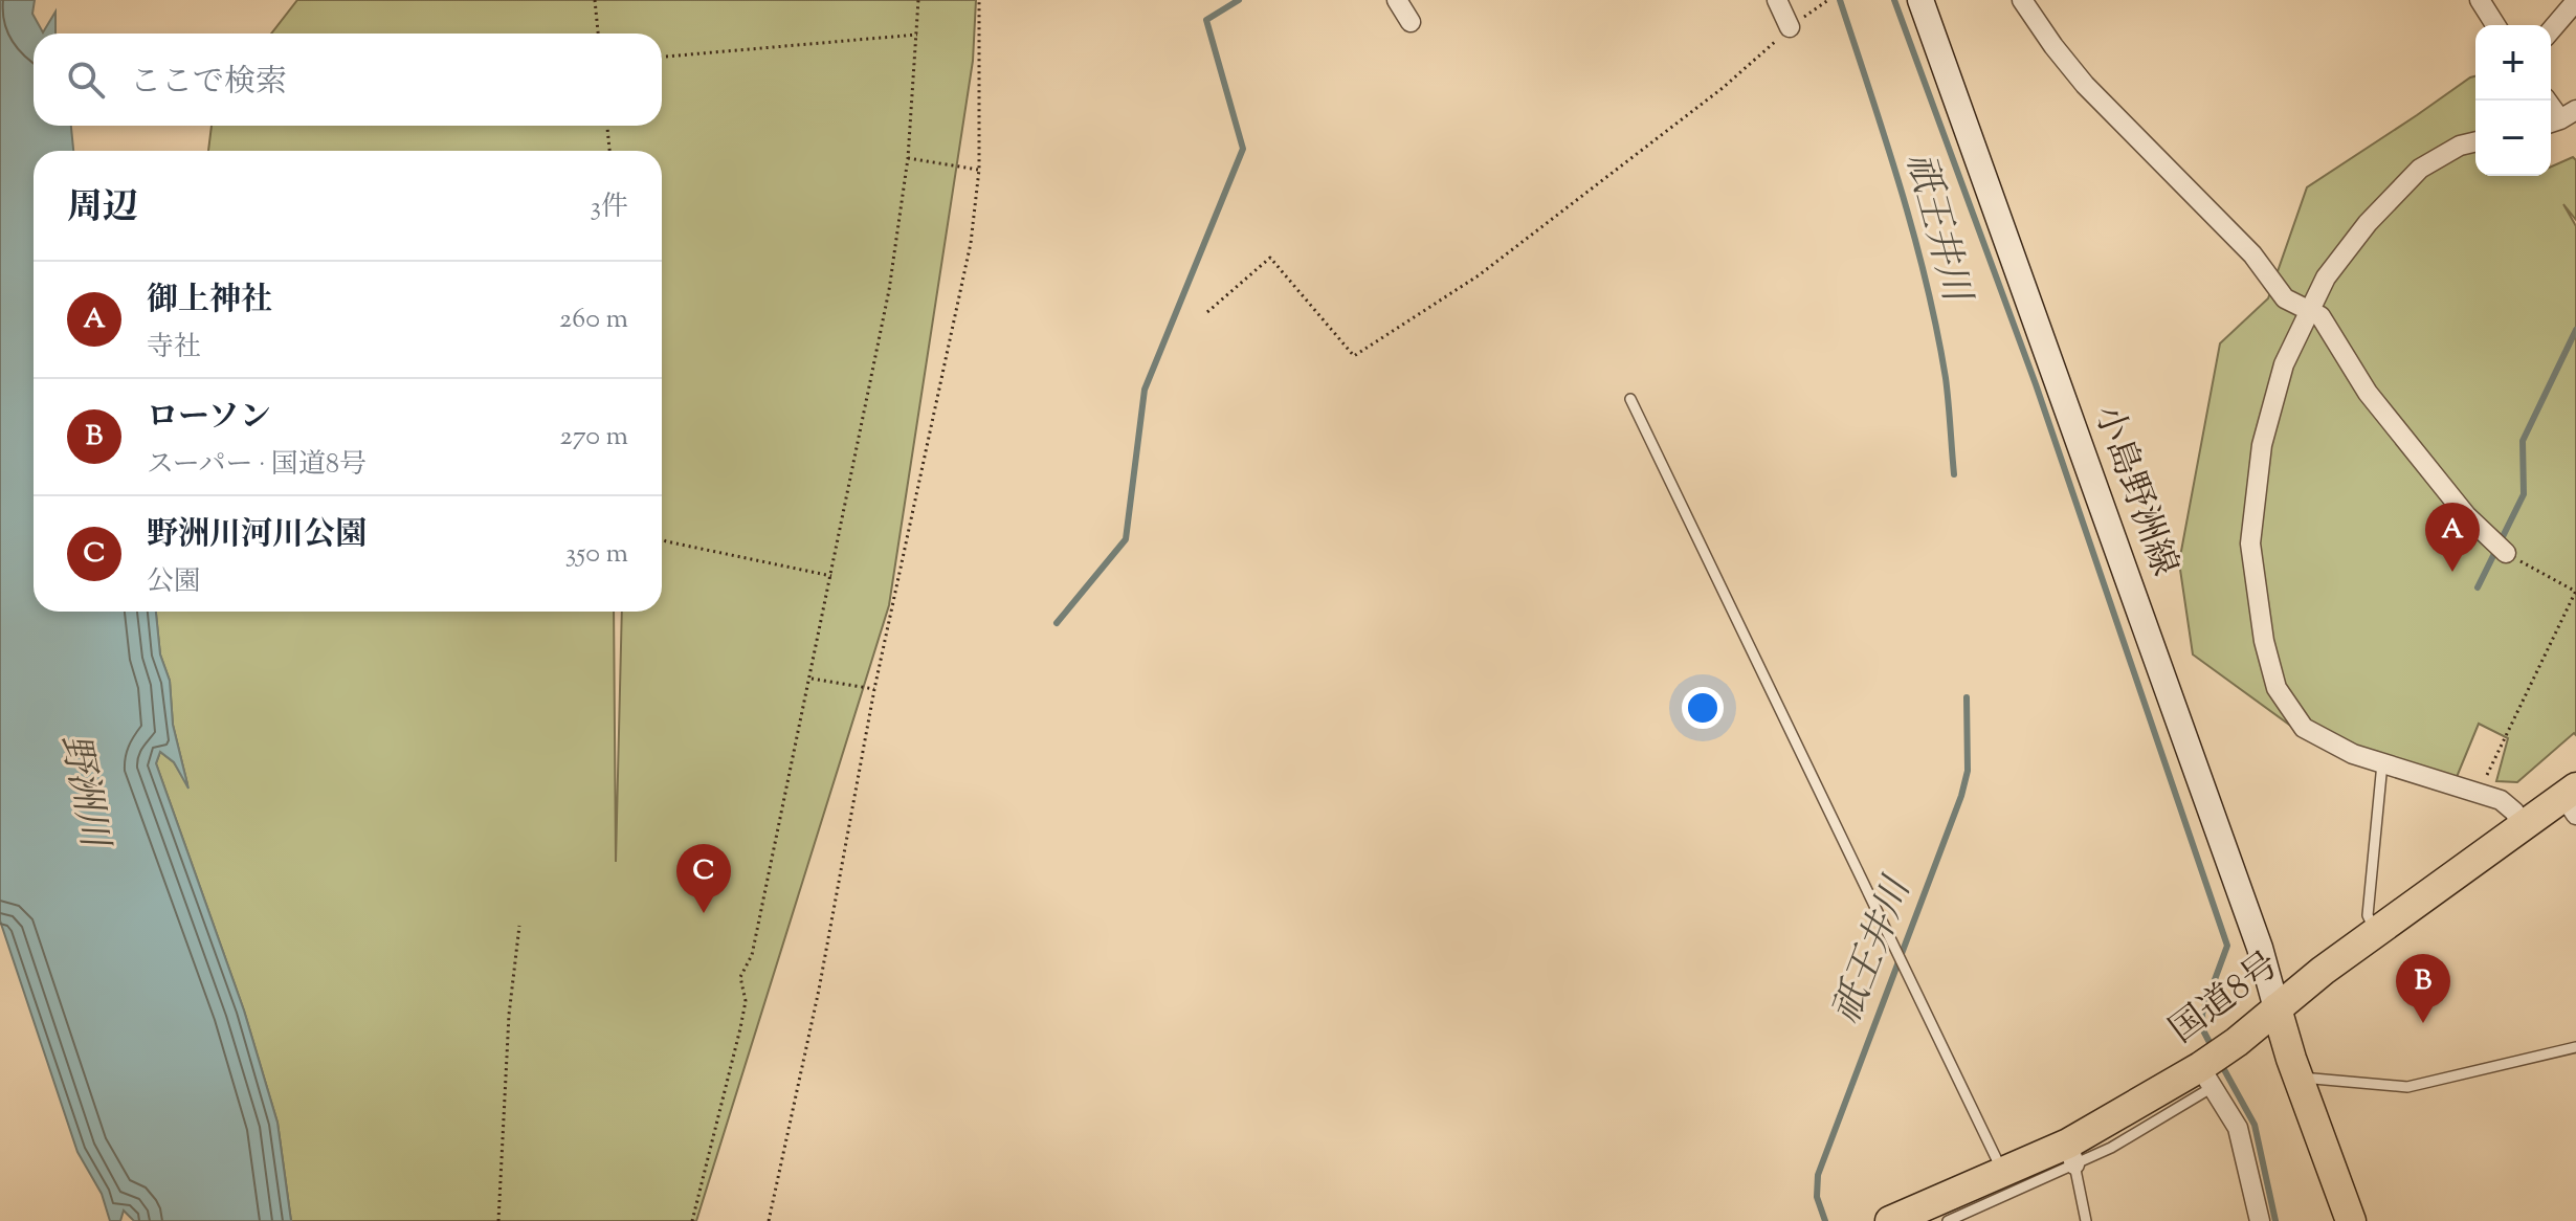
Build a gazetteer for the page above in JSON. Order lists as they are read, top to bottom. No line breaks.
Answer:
{"streets":{"main road":["小島野洲線","国道8号"]},"crossings":[["小島野洲線","国道8号"]],"water":["祇王井川","野洲川"],"page":{"map_buttons":["+","−"],"search":"ここで検索","heading":["周辺","3件"],"list":[{"mark":"A","name":"御上神社","note":"寺社","value":"260 m"},{"mark":"B","name":"ローソン","note":"スーパー · 国道8号","value":"270 m"},{"mark":"C","name":"野洲川河川公園","note":"公園","value":"350 m"}],"pins":["A","C","B"]}}
